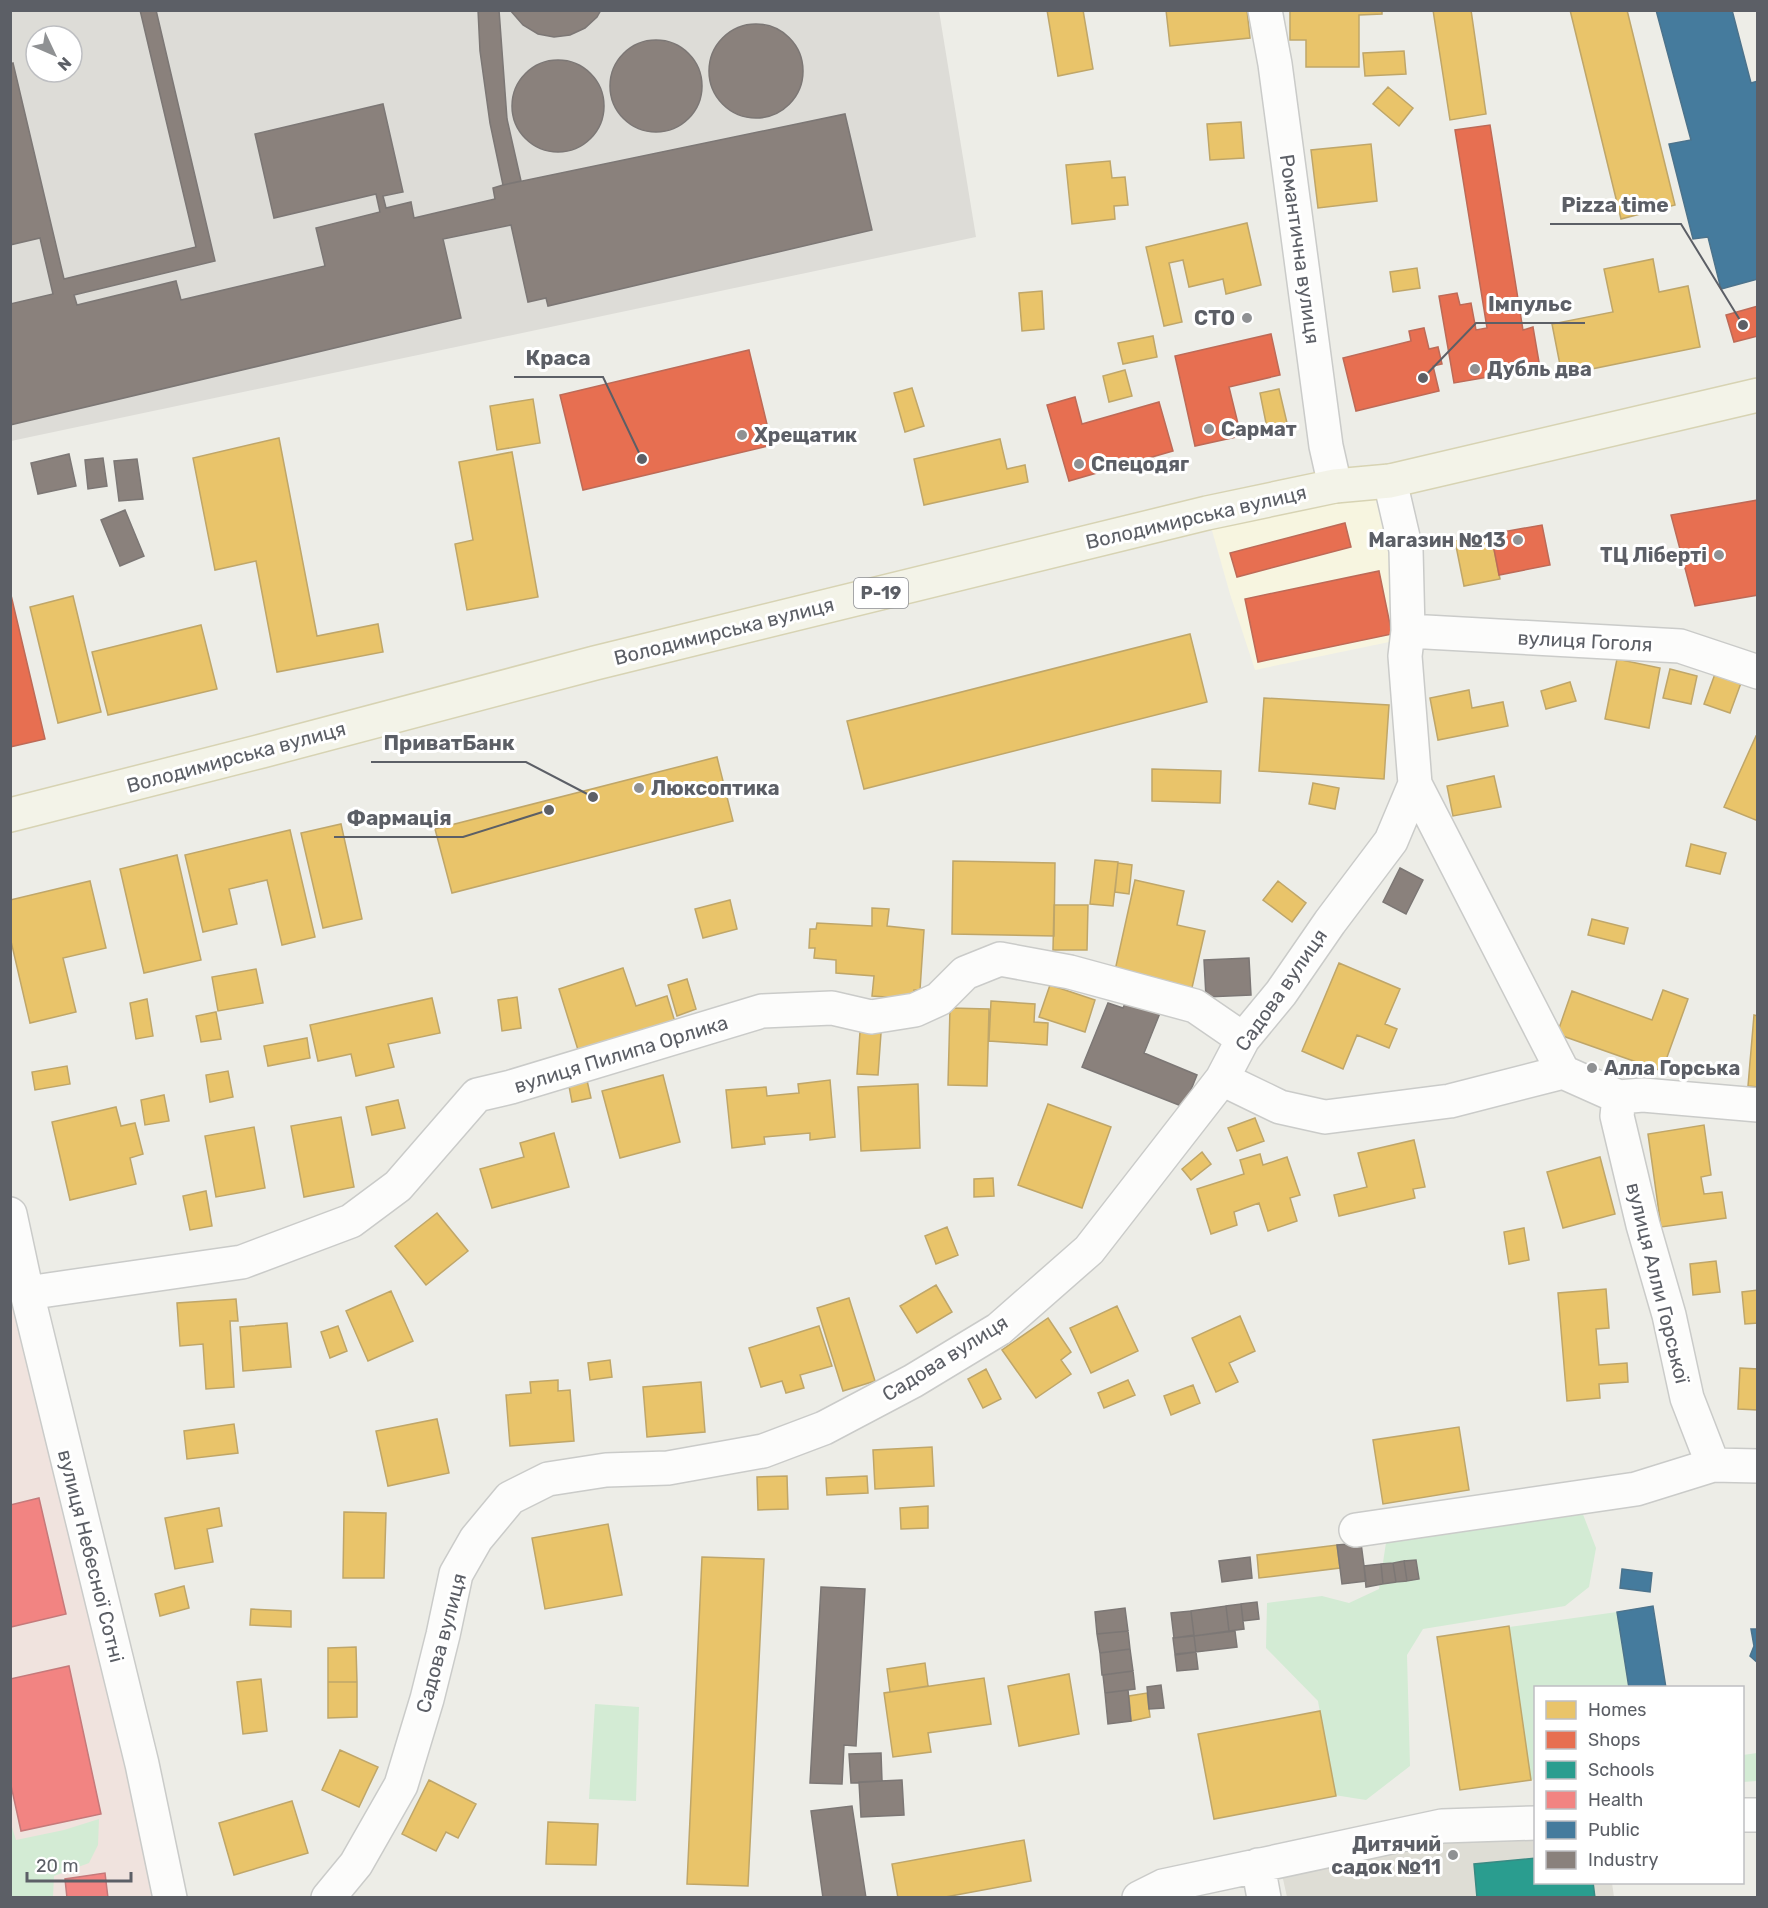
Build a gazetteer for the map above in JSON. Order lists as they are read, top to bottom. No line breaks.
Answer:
{"streets":{"main road":["Володимирська вулиця","Р-19"],"street":["Романтична вулиця","вулиця Гоголя","Садова вулиця","вулиця Пилипа Орлика","вулиця Алли Горської","вулиця Небесної Сотні"]},"crossings":[["Романтична вулиця","Володимирська вулиця"],["Володимирська вулиця","Садова вулиця"],["вулиця Гоголя","Садова вулиця"],["Садова вулиця","вулиця Пилипа Орлика"],["вулиця Пилипа Орлика","вулиця Небесної Сотні"]],"places":["СТО","Pizza time","Дубль два","Імпульс","Сармат","Хрещатик","Краса","Спецодяг","Магазин №13","ТЦ Ліберті","Люксоптика","ПриватБанк","Фармація","Алла Горська","Дитячий садок №11"],"legend":["Homes","Shops","Schools","Health","Public","Industry"],"scale_bar":"20 m","north":"bottom right"}
